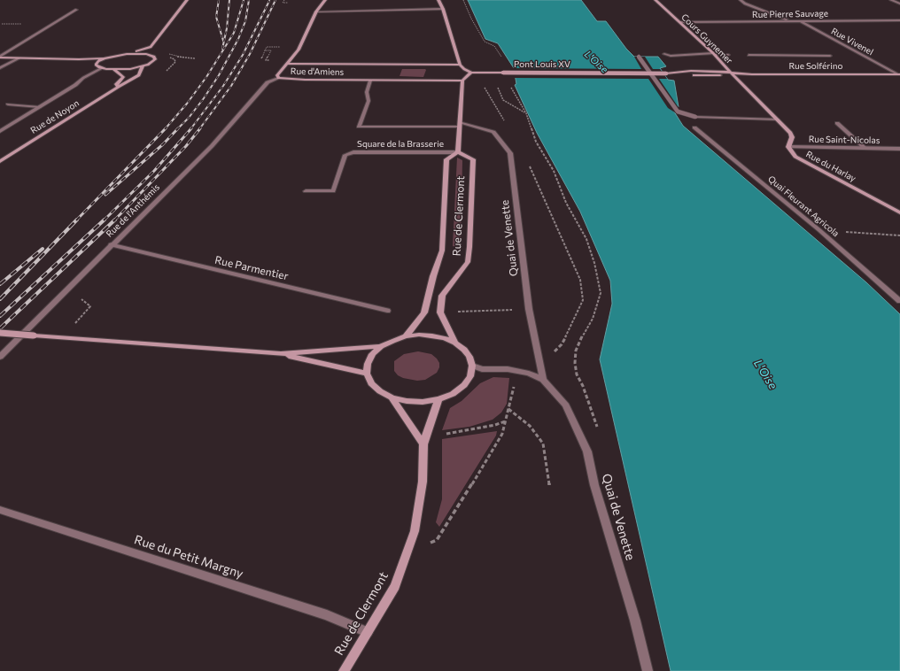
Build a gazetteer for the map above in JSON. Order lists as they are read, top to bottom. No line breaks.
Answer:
{"streets":{"main road":["Cours Guynemer","Pont Louis XV","Rue Solférino","Rue d'Amiens","Rue de Noyon","Rue du Harlay","Rue de Clermont"],"street":["Rue Pierre Sauvage","Rue Vivenel","Rue Saint-Nicolas","Square de la Brasserie","Quai Fleurant Agricola","Rue de l'Anthémis","Quai de Venette","Rue Parmentier","Rue du Petit Margny"]},"crossings":[["Rue Pierre Sauvage","Cours Guynemer"],["Rue Pierre Sauvage","Rue Vivenel"],["Cours Guynemer","Rue Solférino"],["Rue Vivenel","Rue Solférino"],["Pont Louis XV","Rue Solférino"],["Rue d'Amiens","Rue de l'Anthémis"],["Rue d'Amiens","Quai de Venette"],["Rue Saint-Nicolas","Rue du Harlay"],["Square de la Brasserie","Rue de Clermont"],["Rue de l'Anthémis","Rue Parmentier"],["Rue de Clermont","Quai de Venette"],["Rue de Clermont","Rue du Petit Margny"]],"water":["L'Oise"]}
